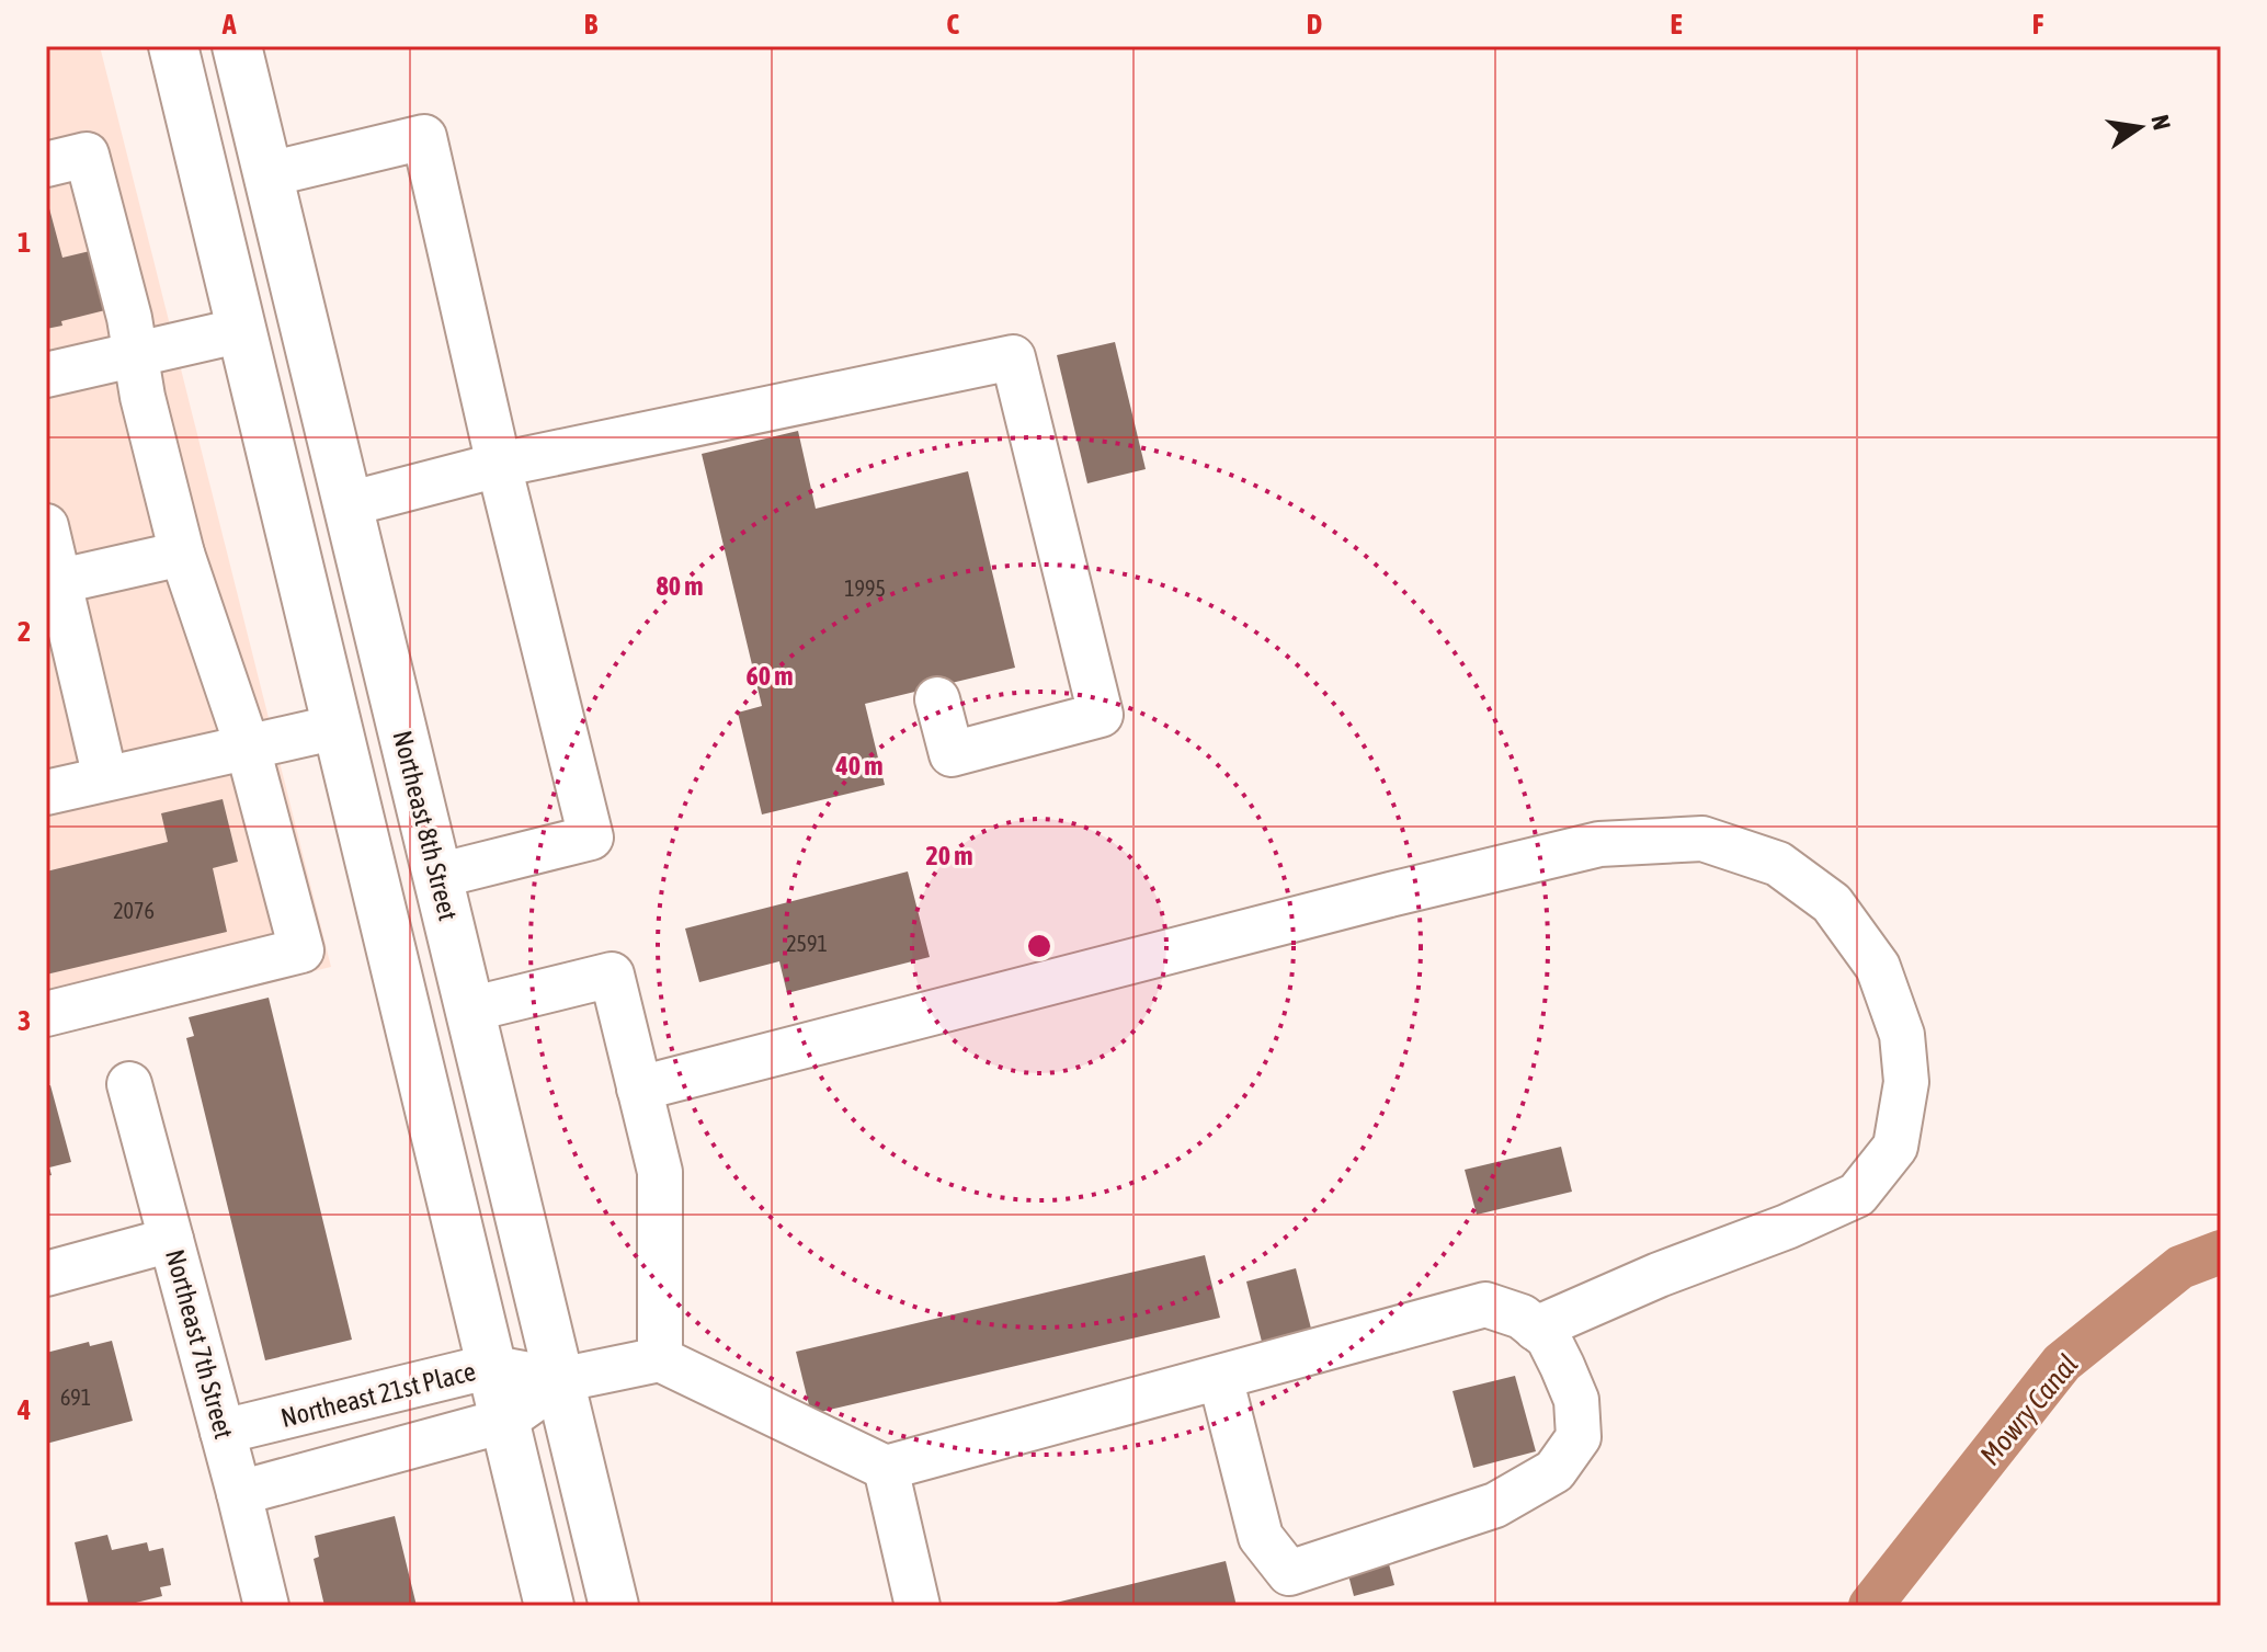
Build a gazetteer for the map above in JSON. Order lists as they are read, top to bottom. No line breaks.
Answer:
{"streets":{"main road":["Northeast 8th Street"],"street":["Northeast 7th Street","Northeast 21st Place"]},"crossings":[["Northeast 8th Street","Northeast 21st Place"],["Northeast 7th Street","Northeast 21st Place"]],"water":["Mowry Canal"],"house_numbers":["1995","2076","2591","691"],"north":"right","grid":{"columns":["A","B","C","D","E","F"],"rows":["1","2","3","4"]},"rings":["80 m","60 m","40 m","20 m"]}
